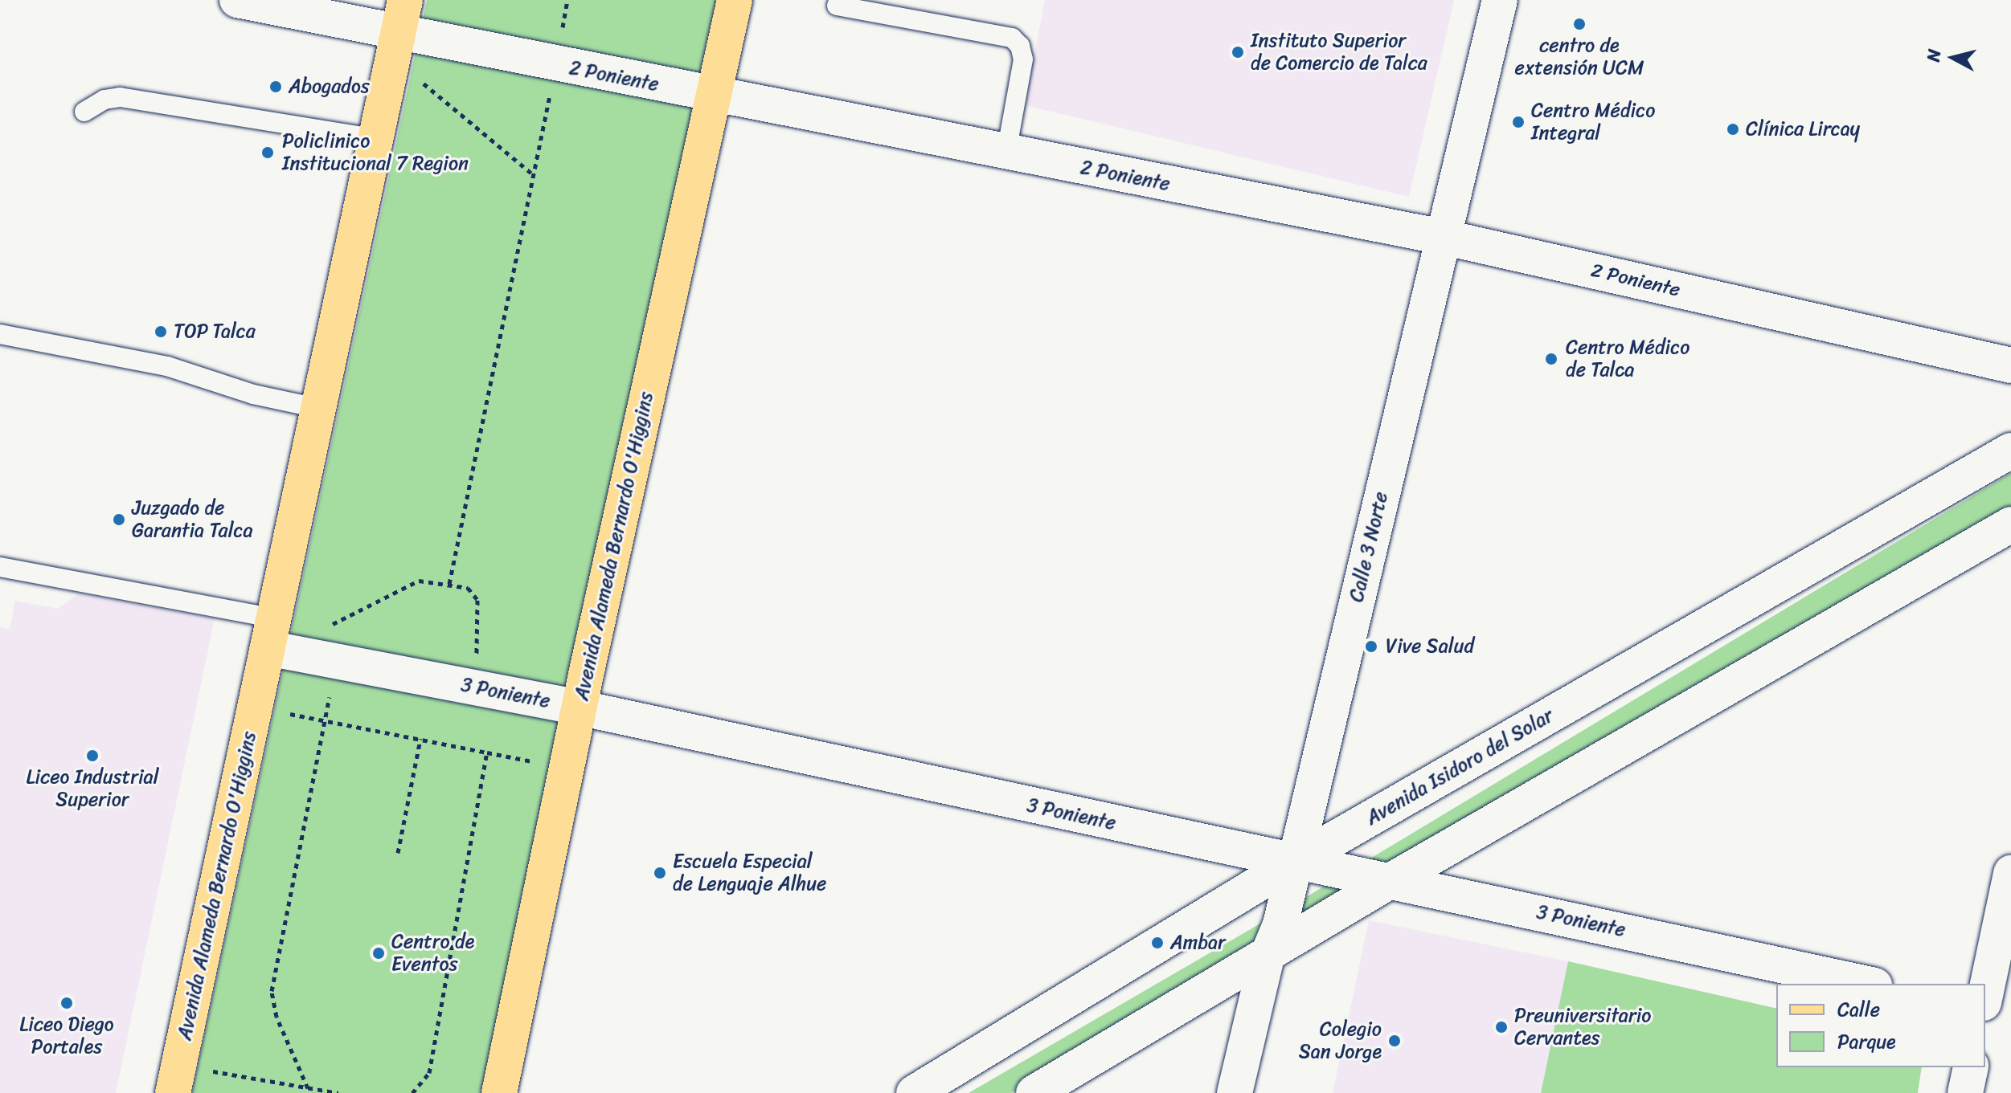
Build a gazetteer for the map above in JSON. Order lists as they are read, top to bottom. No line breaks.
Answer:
{"streets":{"main road":["Avenida Alameda Bernardo O'Higgins"],"street":["2 Poniente","Calle 3 Norte","3 Poniente","Avenida Isidoro del Solar"]},"crossings":[["2 Poniente","Avenida Alameda Bernardo O'Higgins"],["2 Poniente","Calle 3 Norte"],["Avenida Alameda Bernardo O'Higgins","3 Poniente"],["Calle 3 Norte","3 Poniente"],["Calle 3 Norte","Avenida Isidoro del Solar"],["3 Poniente","Avenida Isidoro del Solar"]],"places":["centro de extensión UCM","Instituto Superior de Comercio de Talca","Abogados","Centro Médico Integral","Clínica Lircay","Policlinico Institucional 7 Region","TOP Talca","Centro Médico de Talca","Juzgado de Garantia Talca","Vive Salud","Liceo Industrial Superior","Escuela Especial de Lenguaje Alhue","Ambar","Centro de Eventos","Liceo Diego Portales","Preuniversitario Cervantes","Colegio San Jorge"],"legend":["Calle","Parque"],"north":"left"}
